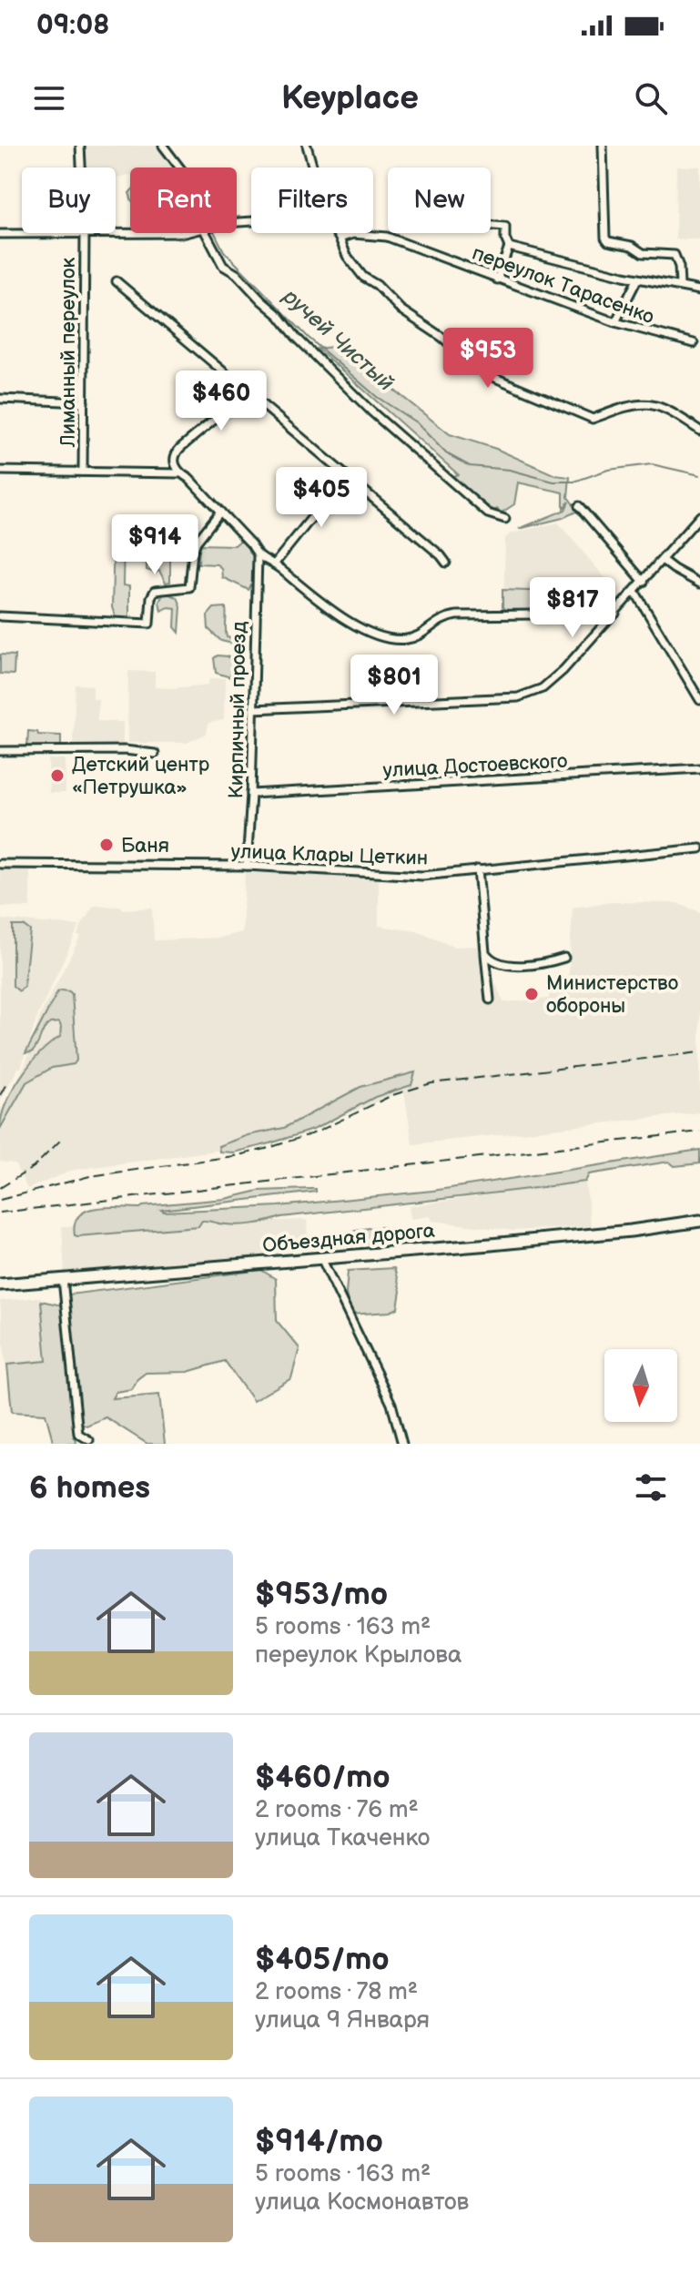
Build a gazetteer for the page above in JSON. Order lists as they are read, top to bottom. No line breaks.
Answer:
{"streets":{"main road":["Объездная дорога"],"street":["переулок Тарасенко","Лиманный переулок","Кирпичный проезд","улица Достоевского","улица Клары Цеткин"]},"crossings":[["Кирпичный проезд","улица Достоевского"],["Кирпичный проезд","улица Клары Цеткин"]],"water":["ручей Чистый"],"places":["Детский центр «Петрушка»","Баня","Министерство обороны"],"north":"bottom","page":{"status":"09:08","header":"Keyplace","chip":["Buy","Rent","Filters","New"],"price":["$953","$460","$405","$914","$817","$801"],"heading":"6 homes","list":[{"name":"$953/mo","note":"5 rooms · 163 m² · переулок Крылова"},{"name":"$460/mo","note":"2 rooms · 76 m² · улица Ткаченко"},{"name":"$405/mo","note":"2 rooms · 78 m² · улица 9 Января"},{"name":"$914/mo","note":"5 rooms · 163 m² · улица Космонавтов"}]}}
